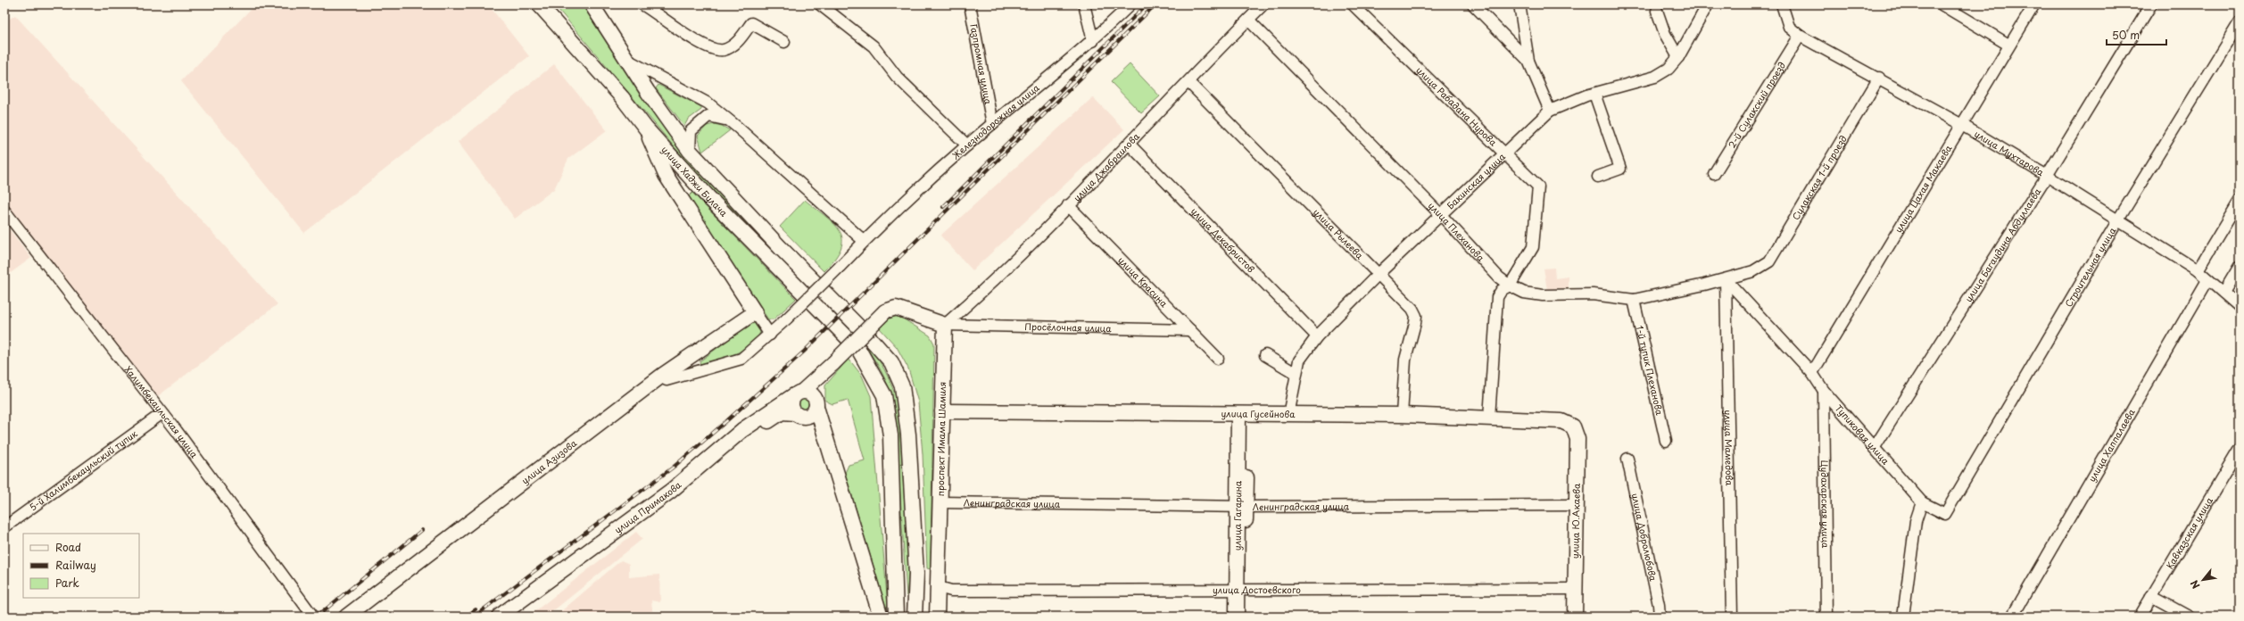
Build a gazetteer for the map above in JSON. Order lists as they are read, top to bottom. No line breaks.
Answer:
{"streets":{"main road":["улица Хаджи Булача","улица Гусейнова","проспект Имама Шамиля","улица Азизова","улица Примакова","улица Гагарина","улица Ю.Акаева"],"street":["Газпромная улица","2-й Сулакский проезд","улица Рабадана Нурова","Железнодорожная улица","улица Мухтарова","улица Джабраилова","Сулакская 1-й проезд","Бакинская улица","улица Цахая Макаева","улица Плеханова","улица Рылеева","улица Декабристов","улица Багаудина Абдуллаева","Строительная улица","улица Красина","Просёлочная улица","1-й тупик Плеханова","Халимбекаульская улица","Тупиковая улица","улица Хаппалаева","улица Мамедова","5-й Халимбекаульский тупик","Ленинградская улица","Цудахарская улица","Кавказская улица","улица Добролюбова","улица Достоевского"]},"crossings":[["Газпромная улица","Железнодорожная улица"],["2-й Сулакский проезд","улица Мухтарова"],["улица Рабадана Нурова","Бакинская улица"],["улица Рабадана Нурова","улица Плеханова"],["улица Рабадана Нурова","улица Гусейнова"],["Железнодорожная улица","улица Азизова"],["улица Мухтарова","Сулакская 1-й проезд"],["улица Мухтарова","улица Цахая Макаева"],["улица Мухтарова","улица Багаудина Абдуллаева"],["улица Мухтарова","Строительная улица"],["улица Мухтарова","улица Хаппалаева"],["улица Джабраилова","улица Плеханова"],["улица Джабраилова","улица Рылеева"],["улица Джабраилова","улица Декабристов"],["улица Джабраилова","улица Красина"],["улица Джабраилова","Просёлочная улица"],["улица Джабраилова","проспект Имама Шамиля"],["Сулакская 1-й проезд","улица Плеханова"],["Сулакская 1-й проезд","Тупиковая улица"],["Сулакская 1-й проезд","улица Мамедова"],["Бакинская улица","улица Плеханова"],["Бакинская улица","улица Рылеева"],["Бакинская улица","улица Декабристов"],["Бакинская улица","улица Гусейнова"],["улица Цахая Макаева","Тупиковая улица"],["улица Плеханова","1-й тупик Плеханова"],["улица Плеханова","Тупиковая улица"],["улица Плеханова","улица Мамедова"],["улица Рылеева","улица Гусейнова"],["улица Багаудина Абдуллаева","Тупиковая улица"],["Строительная улица","Тупиковая улица"],["улица Красина","Просёлочная улица"],["Просёлочная улица","проспект Имама Шамиля"],["Халимбекаульская улица","5-й Халимбекаульский тупик"],["улица Гусейнова","проспект Имама Шамиля"],["улица Гусейнова","улица Гагарина"],["улица Гусейнова","улица Ю.Акаева"],["Тупиковая улица","улица Мамедова"],["Тупиковая улица","Цудахарская улица"],["проспект Имама Шамиля","Ленинградская улица"],["проспект Имама Шамиля","улица Достоевского"],["Ленинградская улица","улица Гагарина"],["Ленинградская улица","улица Ю.Акаева"],["улица Гагарина","улица Достоевского"],["улица Ю.Акаева","улица Достоевского"]],"legend":["Road","Railway","Park"],"scale_bar":"50 m","north":"bottom left"}
